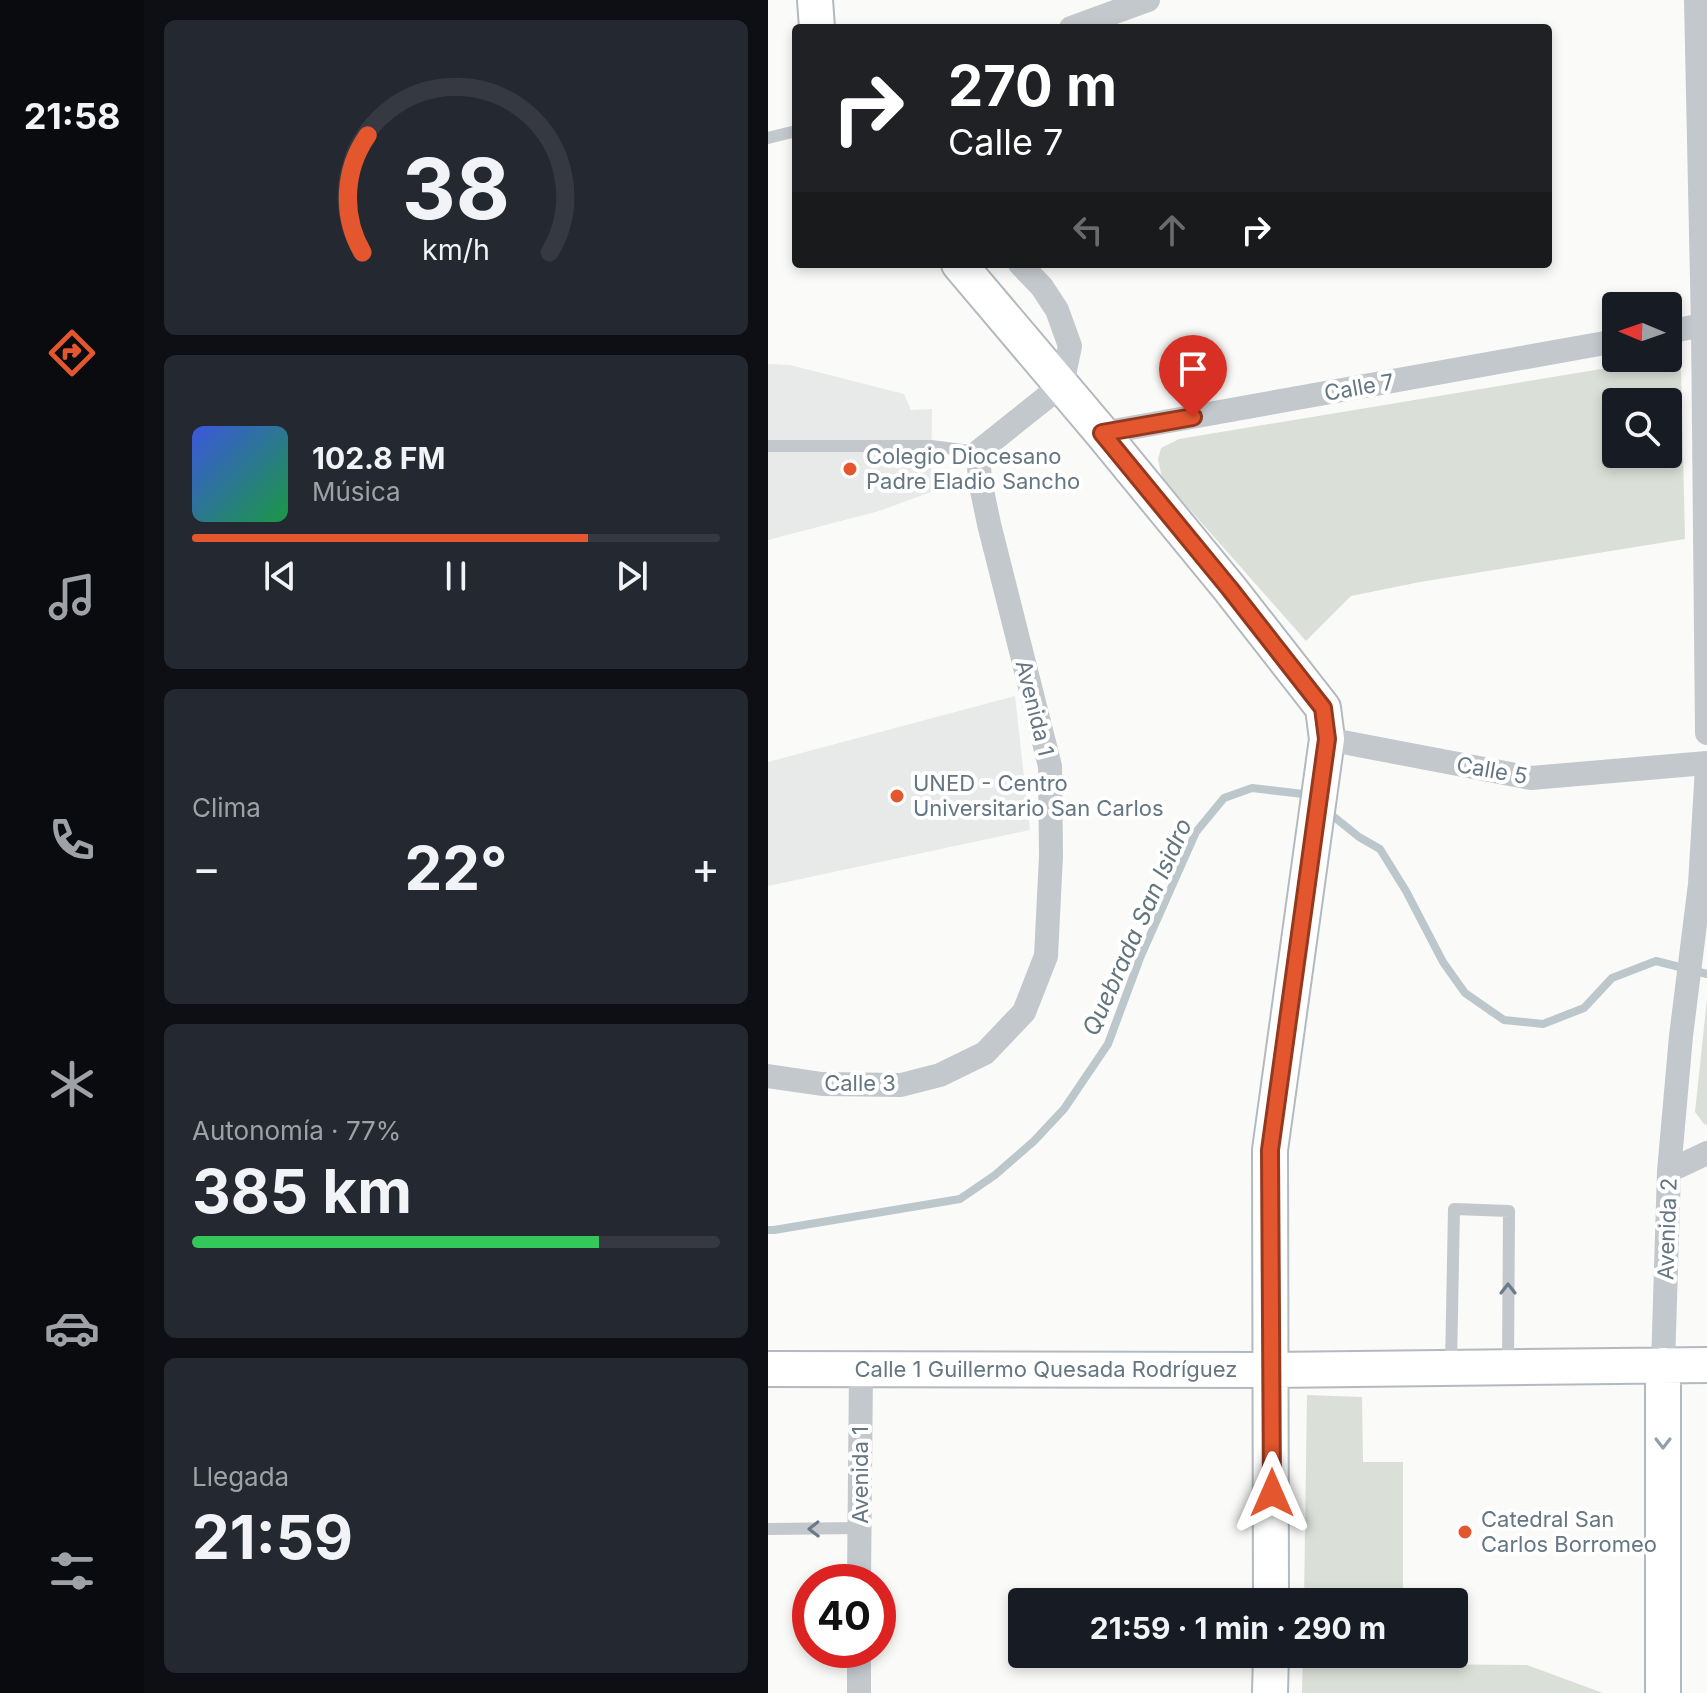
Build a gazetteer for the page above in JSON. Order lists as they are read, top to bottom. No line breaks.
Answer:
{"streets":{"main road":["Avenida 2","Calle 1 Guillermo Quesada Rodríguez"],"street":["Calle 7","Avenida 1","Calle 5","Calle 3"]},"crossings":[["Avenida 1","Calle 3"],["Avenida 1","Calle 1 Guillermo Quesada Rodríguez"],["Calle 5","Avenida 2"],["Avenida 2","Calle 1 Guillermo Quesada Rodríguez"]],"one_way":["Avenida 2"],"water":["Quebrada San Isidro"],"places":["Colegio Diocesano Padre Eladio Sancho","UNED - Centro Universitario San Carlos","Catedral San Carlos Borromeo"],"north":"left","page":{"tabs":"21:58","turn":["270 m","Calle 7"],"song":["102.8 FM","Música"],"tile":["Clima",["Autonomía · 77%","385 km"],["Llegada","21:59"]],"heat":["−","22°","+"],"limit":"40","trip":"21:59 · 1 min · 290 m","gauge":["38","km/h"]}}
